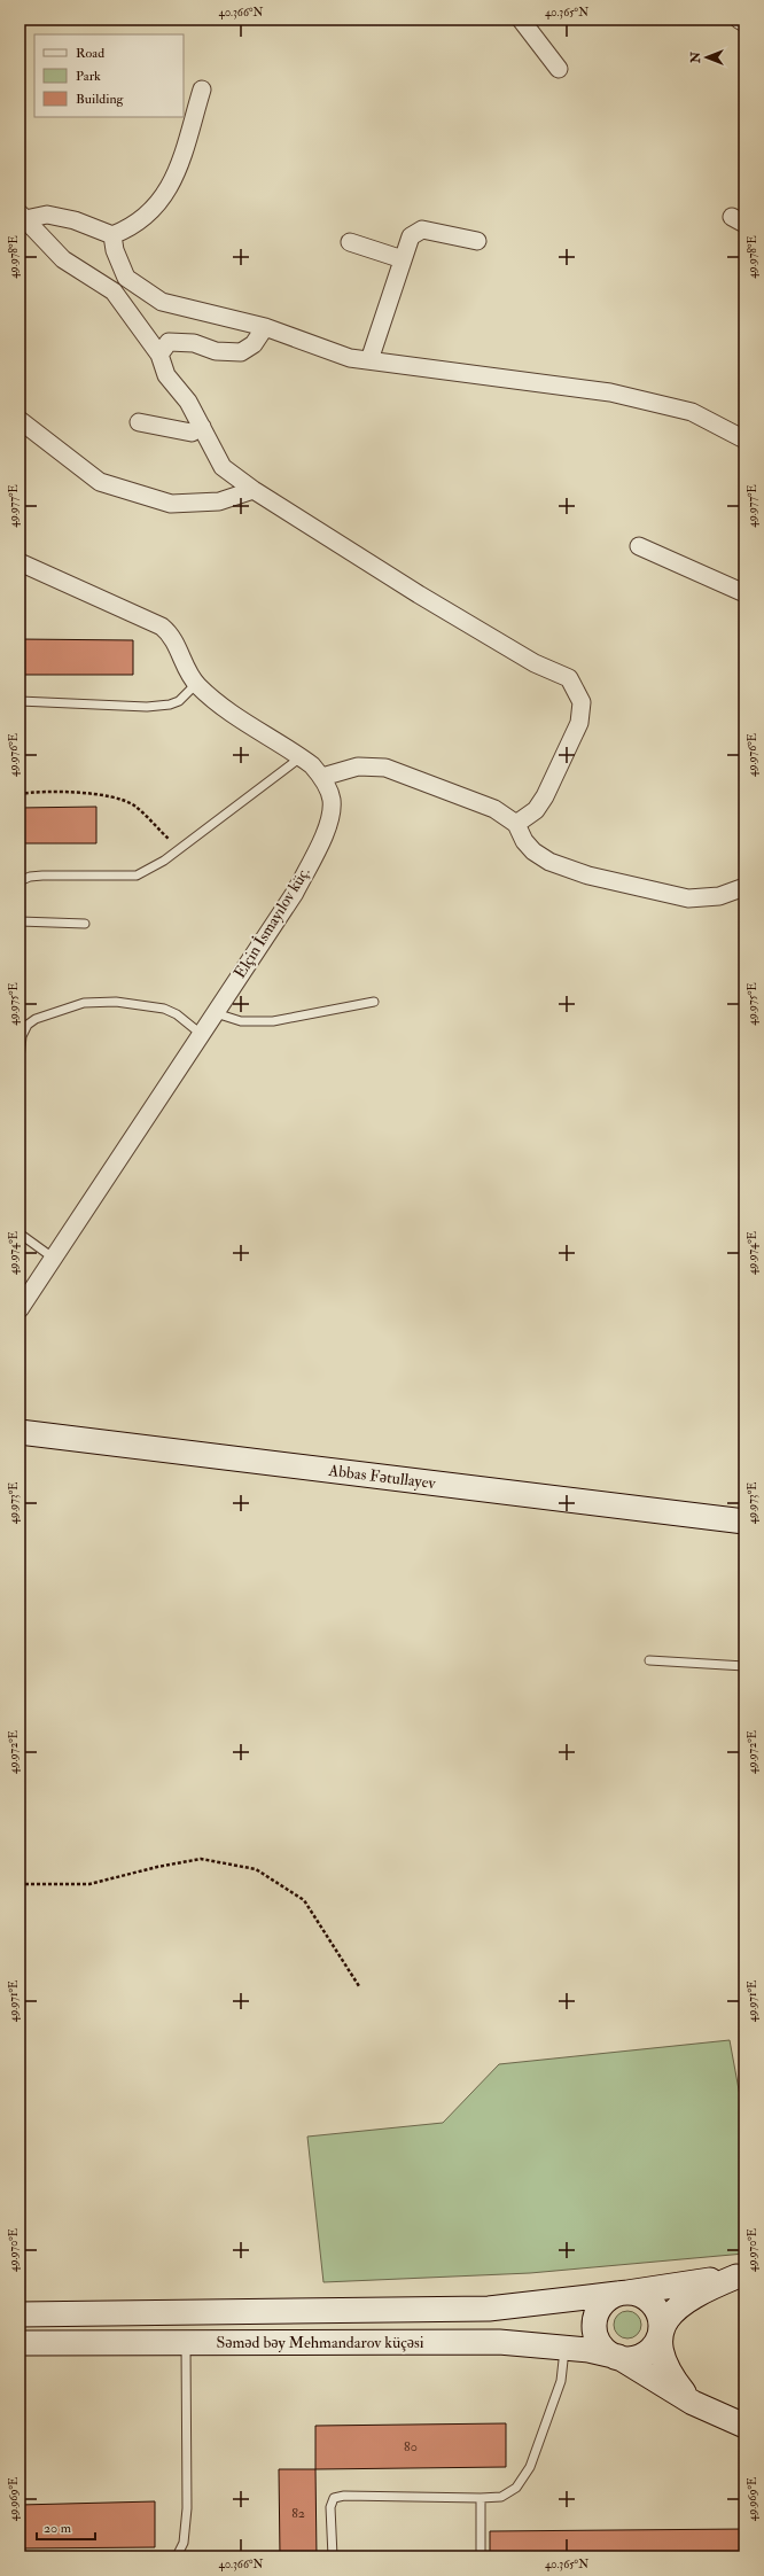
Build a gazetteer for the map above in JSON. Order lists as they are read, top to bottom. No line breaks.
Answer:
{"streets":{"main road":["Abbas Fətullayev","Səməd bəy Mehmandarov küçəsi"],"street":["Elçin İsmayılov küç."]},"house_numbers":["80","82"],"legend":["Road","Park","Building"],"scale_bar":"20 m","north":"left","coordinates":["40.366°N","40.365°N","49.978°E","49.977°E","49.976°E","49.975°E","49.974°E","49.973°E","49.972°E","49.971°E","49.970°E","49.969°E"]}
